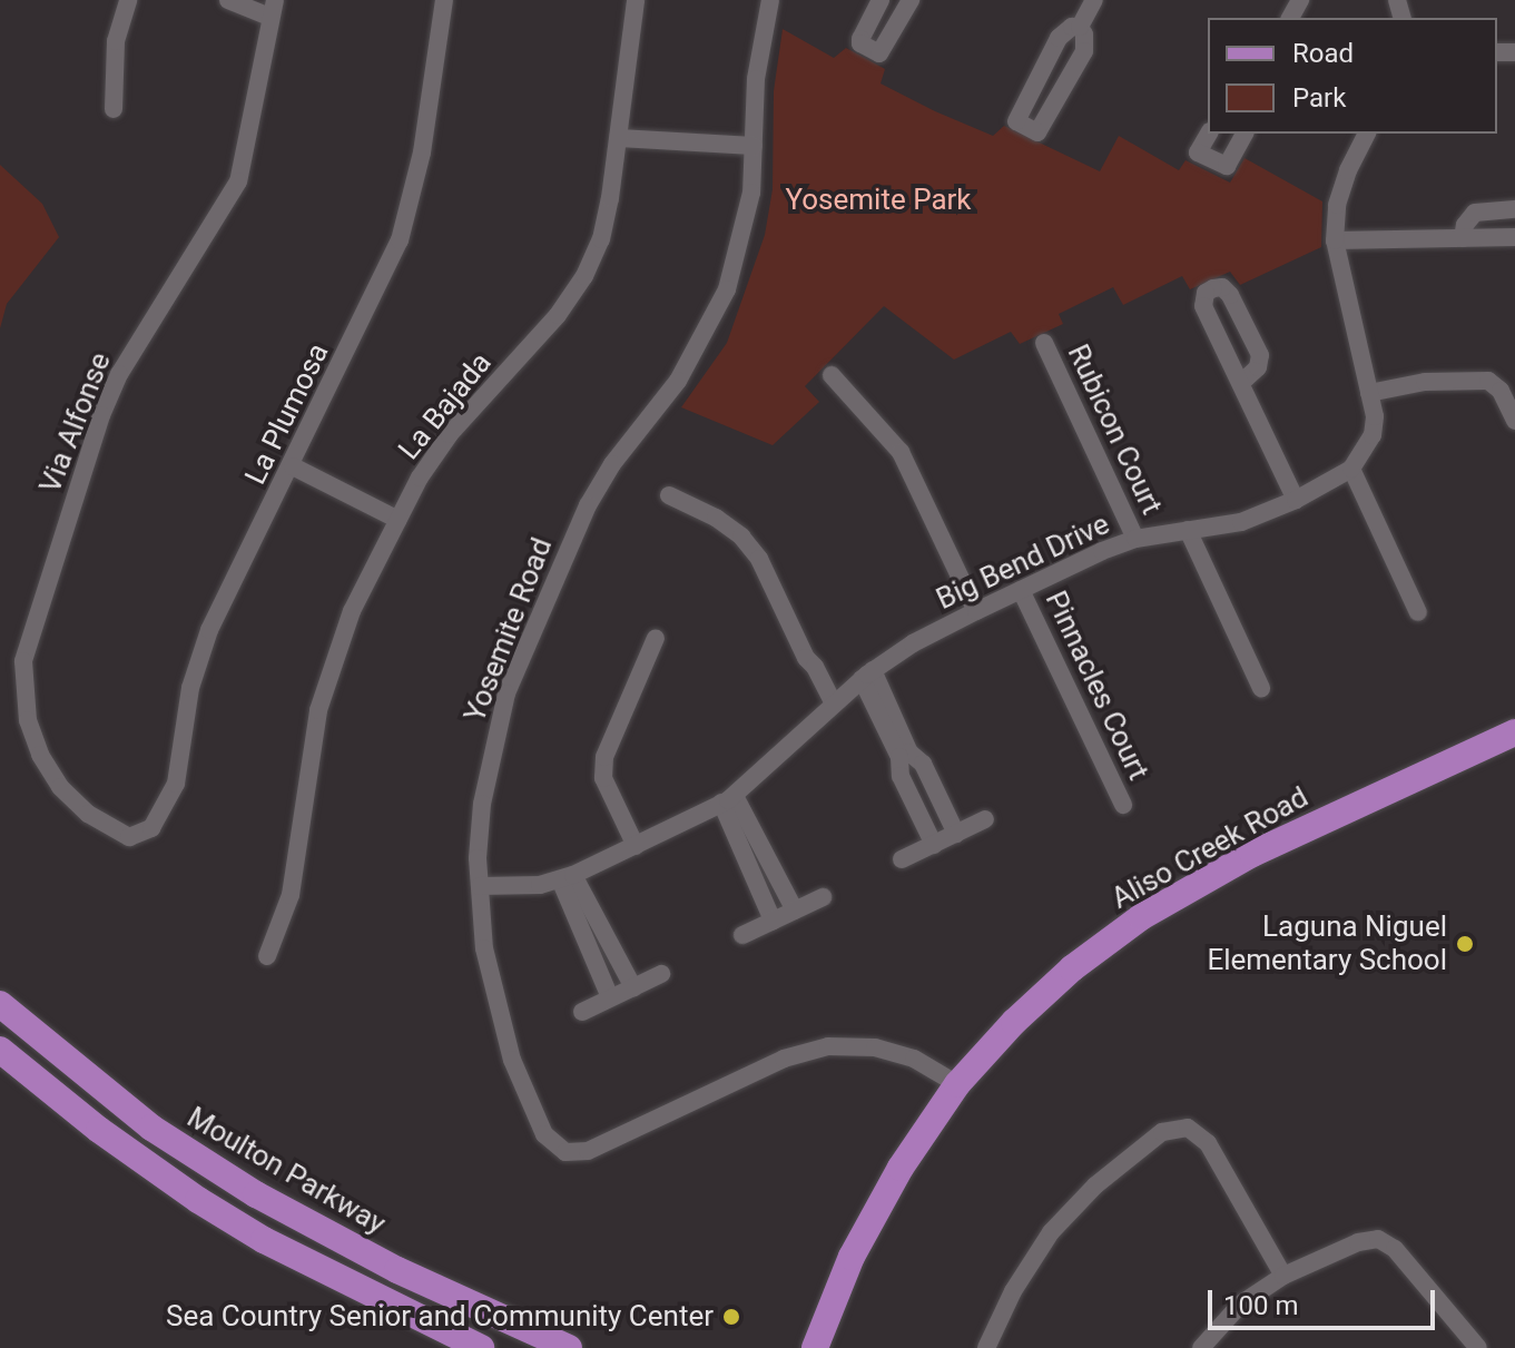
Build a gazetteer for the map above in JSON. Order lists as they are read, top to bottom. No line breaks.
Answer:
{"streets":{"main road":["Aliso Creek Road","Moulton Parkway"],"street":["La Bajada","La Plumosa","Via Alfonse","Rubicon Court","Big Bend Drive","Yosemite Road","Pinnacles Court"]},"crossings":[["La Plumosa","Via Alfonse"],["Rubicon Court","Big Bend Drive"],["Big Bend Drive","Yosemite Road"],["Big Bend Drive","Pinnacles Court"],["Yosemite Road","Aliso Creek Road"]],"parks":["Yosemite Park"],"places":["Laguna Niguel Elementary School","Sea Country Senior and Community Center"],"legend":["Road","Park"],"scale_bar":"100 m"}
